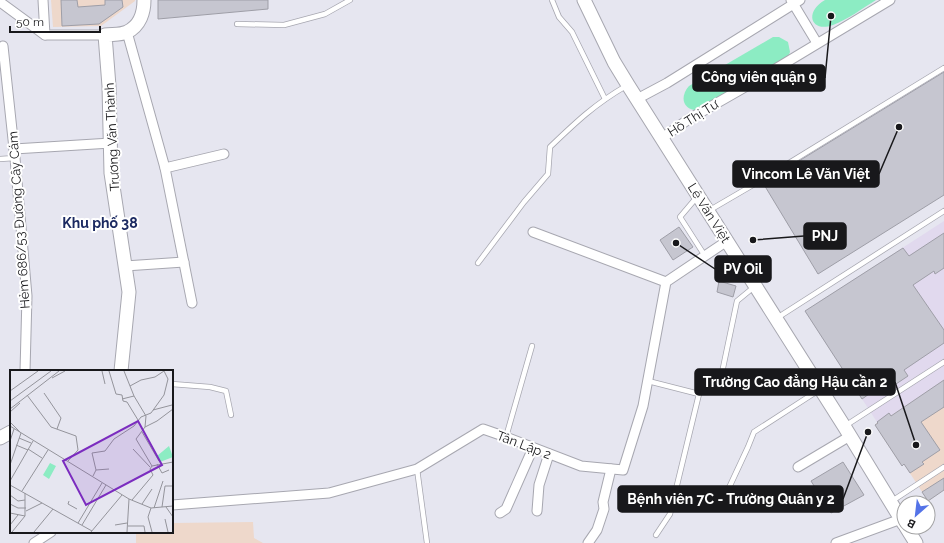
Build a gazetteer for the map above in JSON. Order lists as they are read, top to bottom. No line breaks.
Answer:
{"streets":{"main road":["Trương Văn Thành","Lê Văn Việt"],"street":["Hồ Thị Tư","Hẻm 686/53 Đường Cây Cám","Tân Lập 2"]},"crossings":[["Hồ Thị Tư","Lê Văn Việt"]],"districts":["Khu phố 38"],"places":["Công viên quận 9","Vincom Lê Văn Việt","PNJ","PV Oil","Bệnh viên 7C - Trường Quân y 2","Trường Cao đẳng Hậu cần 2"],"scale_bar":"50 m","north":"bottom left"}
